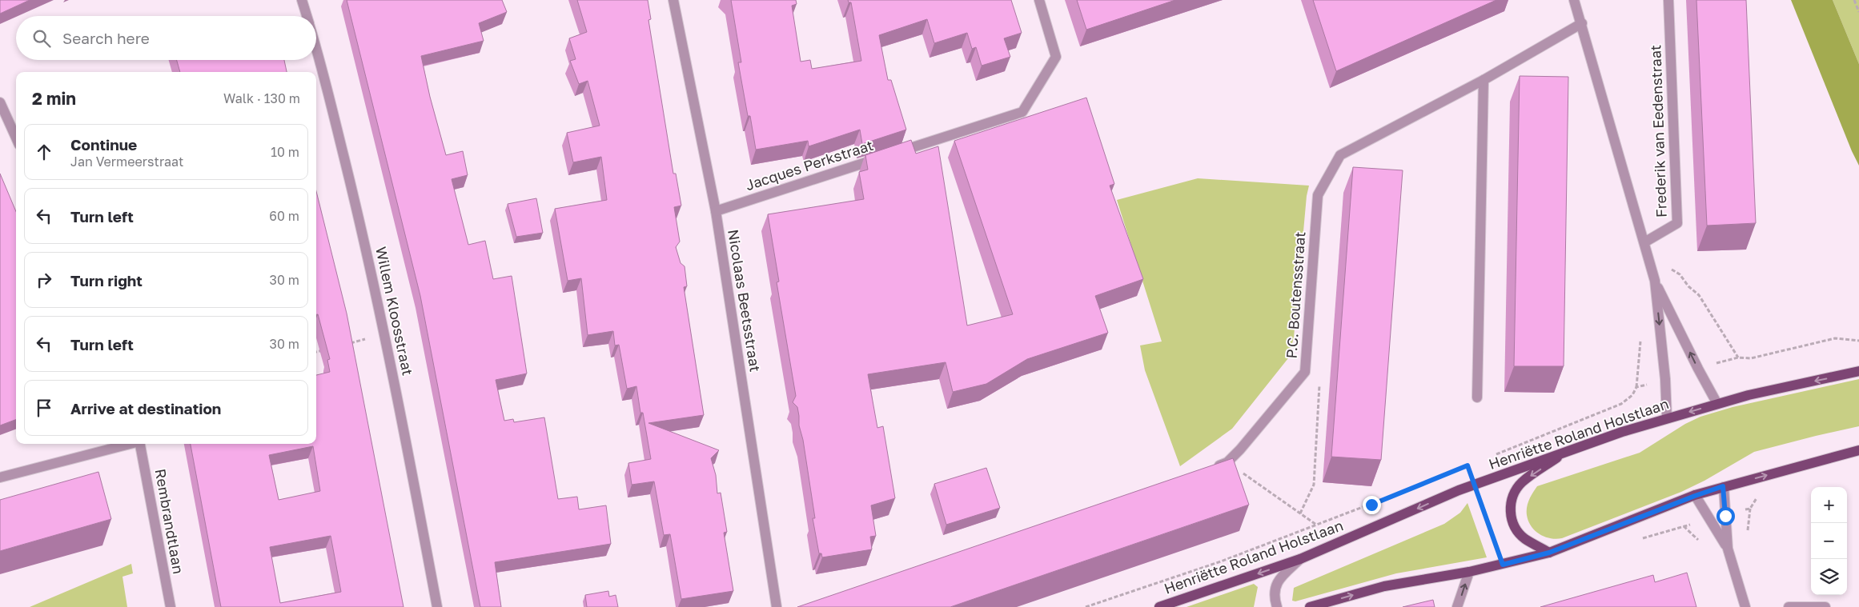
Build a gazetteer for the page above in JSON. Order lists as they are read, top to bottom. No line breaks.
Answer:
{"streets":{"main road":["Henriëtte Roland Holstlaan"],"street":["Frederik van Eedenstraat","Jacques Perkstraat","P.C. Boutensstraat","Nicolaas Beetsstraat","Willem Kloosstraat","Rembrandtlaan"]},"crossings":[["Frederik van Eedenstraat","P.C. Boutensstraat"],["Frederik van Eedenstraat","Henriëtte Roland Holstlaan"],["Jacques Perkstraat","Nicolaas Beetsstraat"]],"page":{"search":"Search here","heading":["2 min","Walk · 130 m"],"list":[["Continue","Jan Vermeerstraat","10 m"],["Turn left","60 m"],["Turn right","30 m"],["Turn left","30 m"],"Arrive at destination"],"map_buttons":["+","−"]}}
